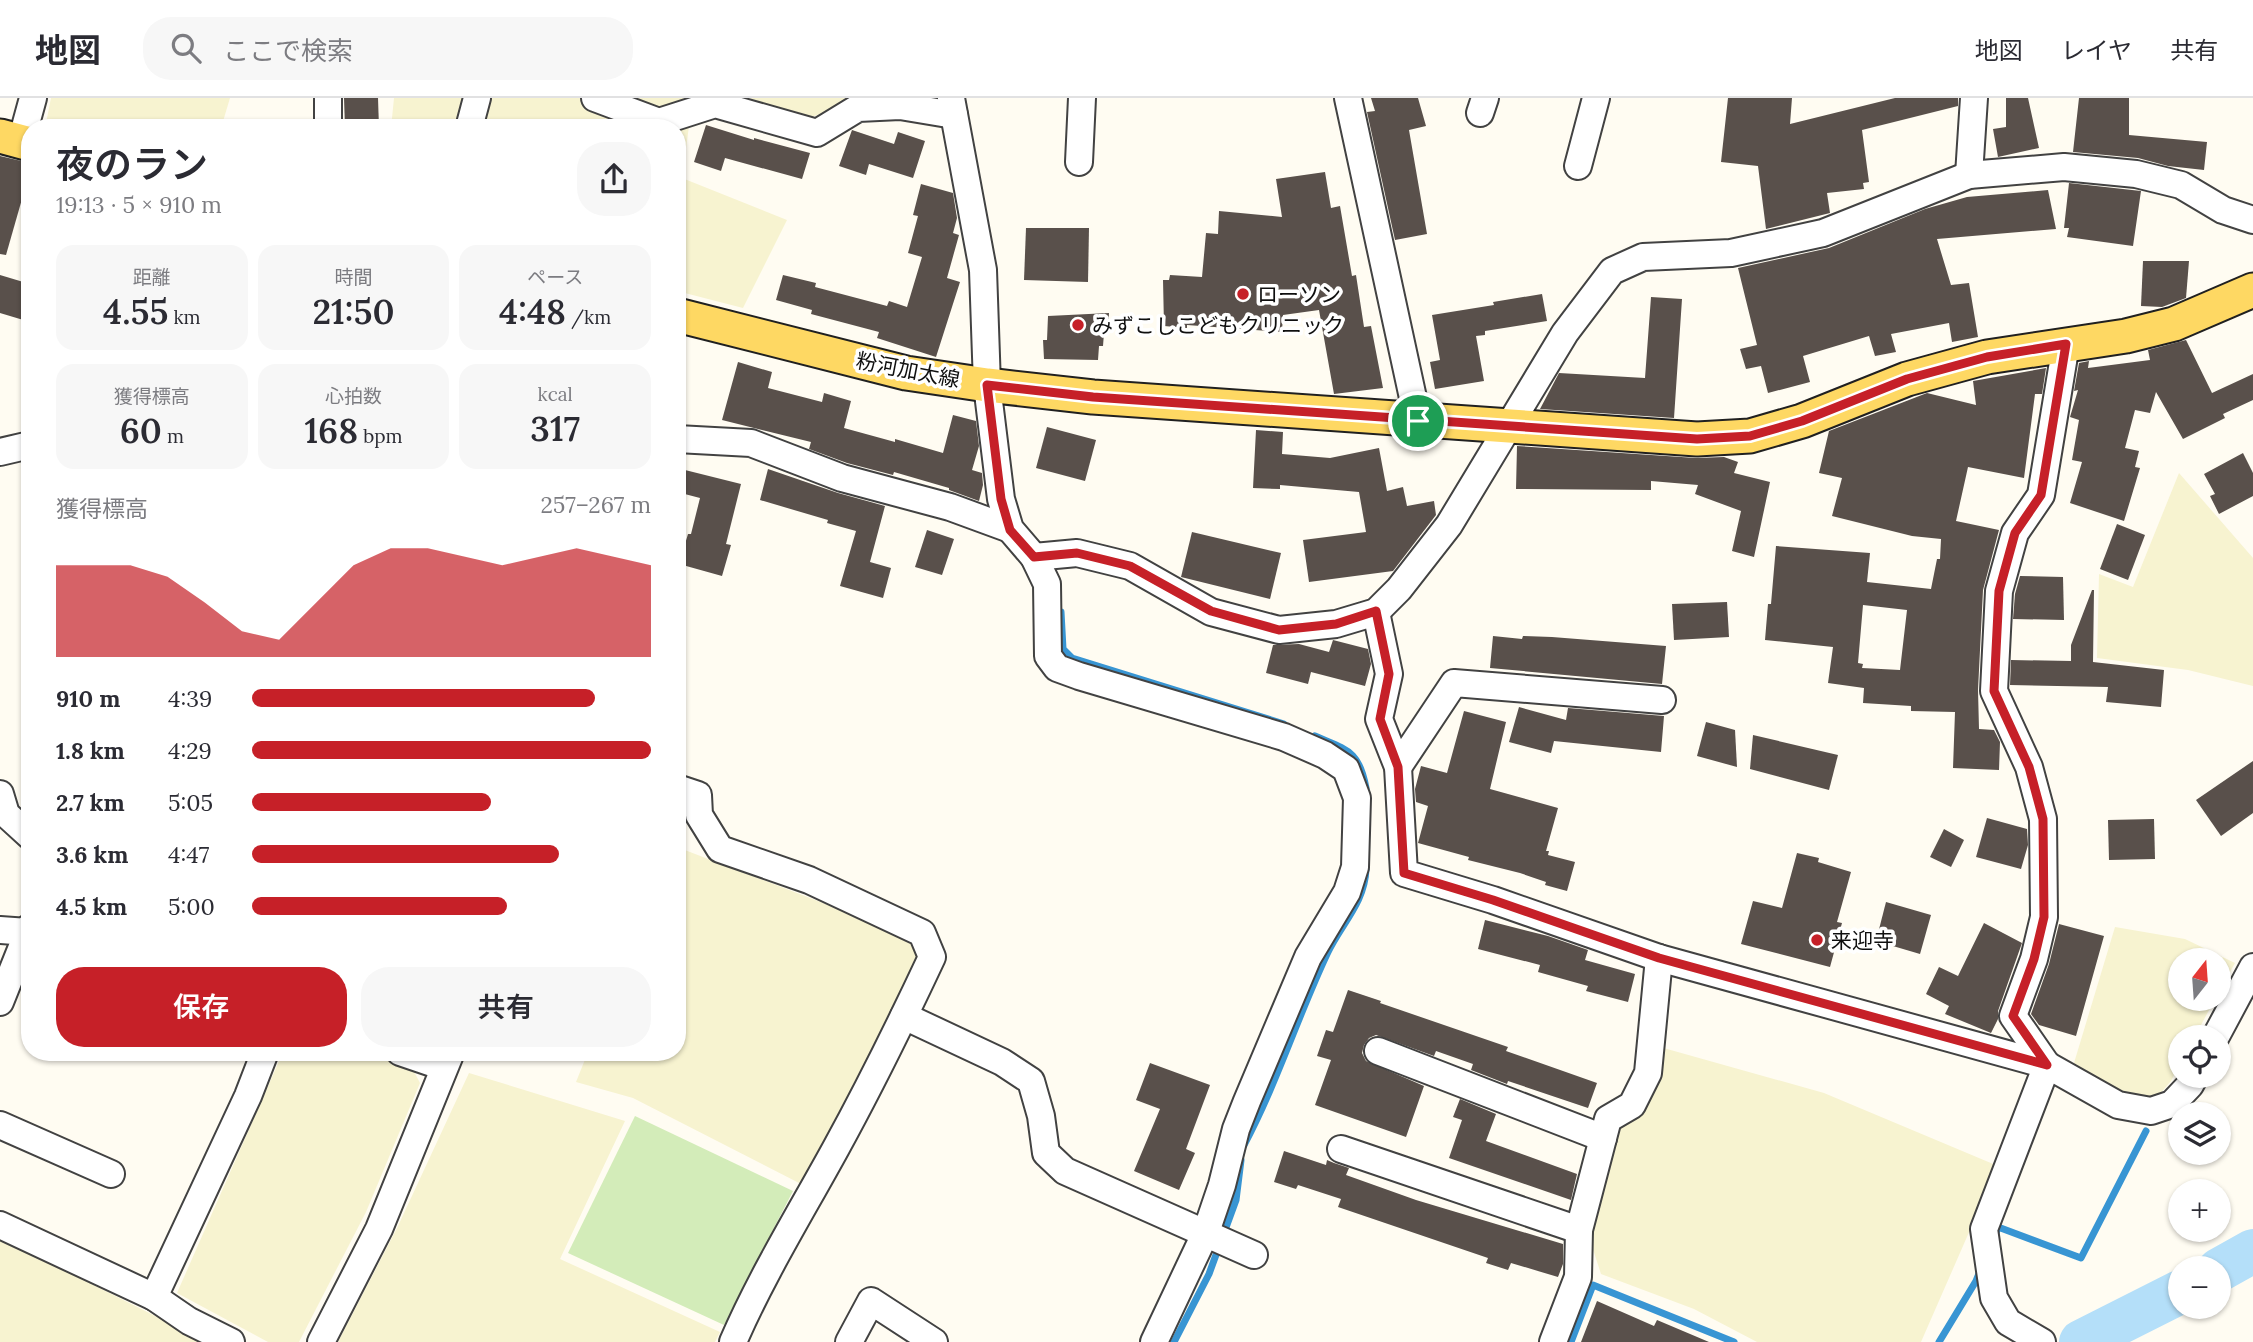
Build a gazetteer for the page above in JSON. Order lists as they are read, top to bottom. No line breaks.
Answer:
{"streets":{"main road":["粉河加太線"]},"places":["ローソン","みずこしこどもクリニック","来迎寺"],"north":"top","page":{"header":"地図","search":"ここで検索","nav":["地図","レイヤ","共有"],"heading":["夜のラン","19:13 · 5 × 910 m"],"stats":[["距離","4.55 km"],["時間","21:50"],["ペース","4:48 /km"],["獲得標高","60 m"],["心拍数","168 bpm"],["kcal","317"]],"chart":["獲得標高","257–267 m"],"list":[{"name":"910 m","note":"4:39"},{"name":"1.8 km","note":"4:29"},{"name":"2.7 km","note":"5:05"},{"name":"3.6 km","note":"4:47"},{"name":"4.5 km","note":"5:00"}],"map_buttons":["+","−"],"buttons":["保存","共有"]}}
